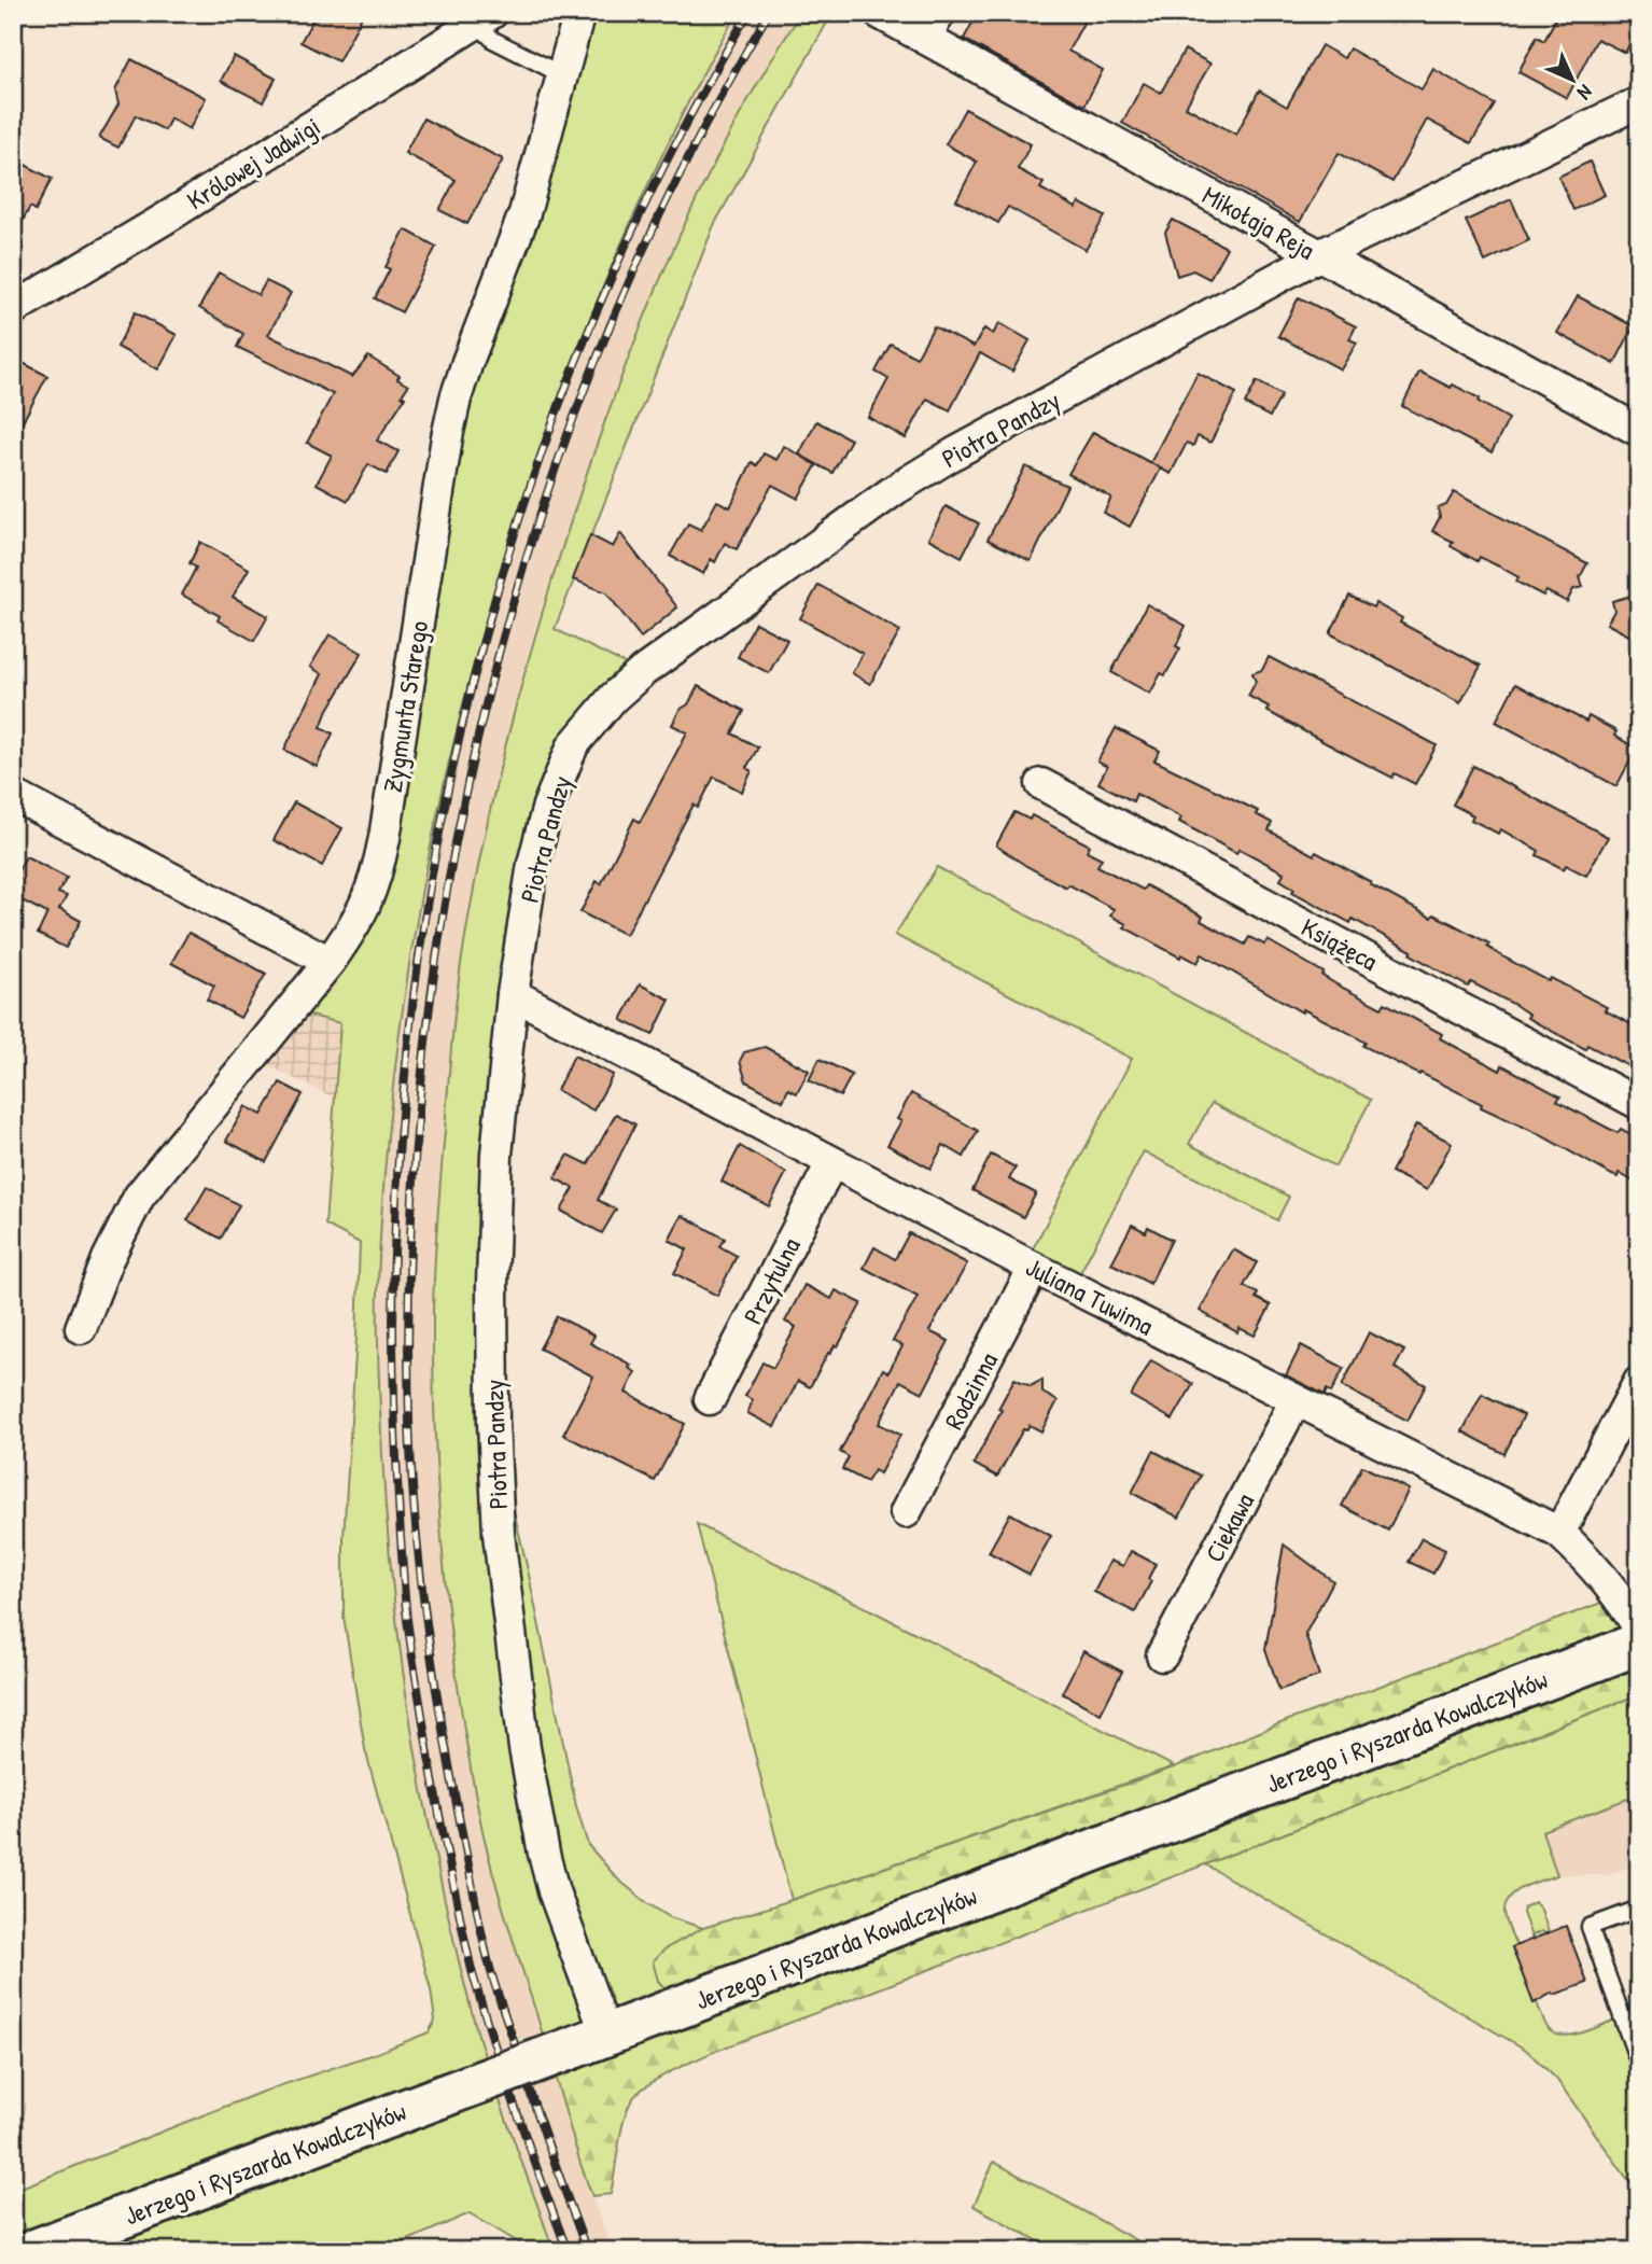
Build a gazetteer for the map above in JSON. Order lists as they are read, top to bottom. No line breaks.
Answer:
{"streets":{"main road":["Jerzego i Ryszarda Kowalczyków"],"street":["Królowej Jadwigi","Mikołaja Reja","Piotra Pandzy","Zygmunta Starego","Książęca","Przytulna","Juliana Tuwima","Rodzinna","Ciekawa"]},"crossings":[["Mikołaja Reja","Piotra Pandzy"],["Piotra Pandzy","Juliana Tuwima"],["Piotra Pandzy","Jerzego i Ryszarda Kowalczyków"],["Przytulna","Juliana Tuwima"],["Juliana Tuwima","Rodzinna"],["Juliana Tuwima","Ciekawa"]],"north":"bottom right"}
